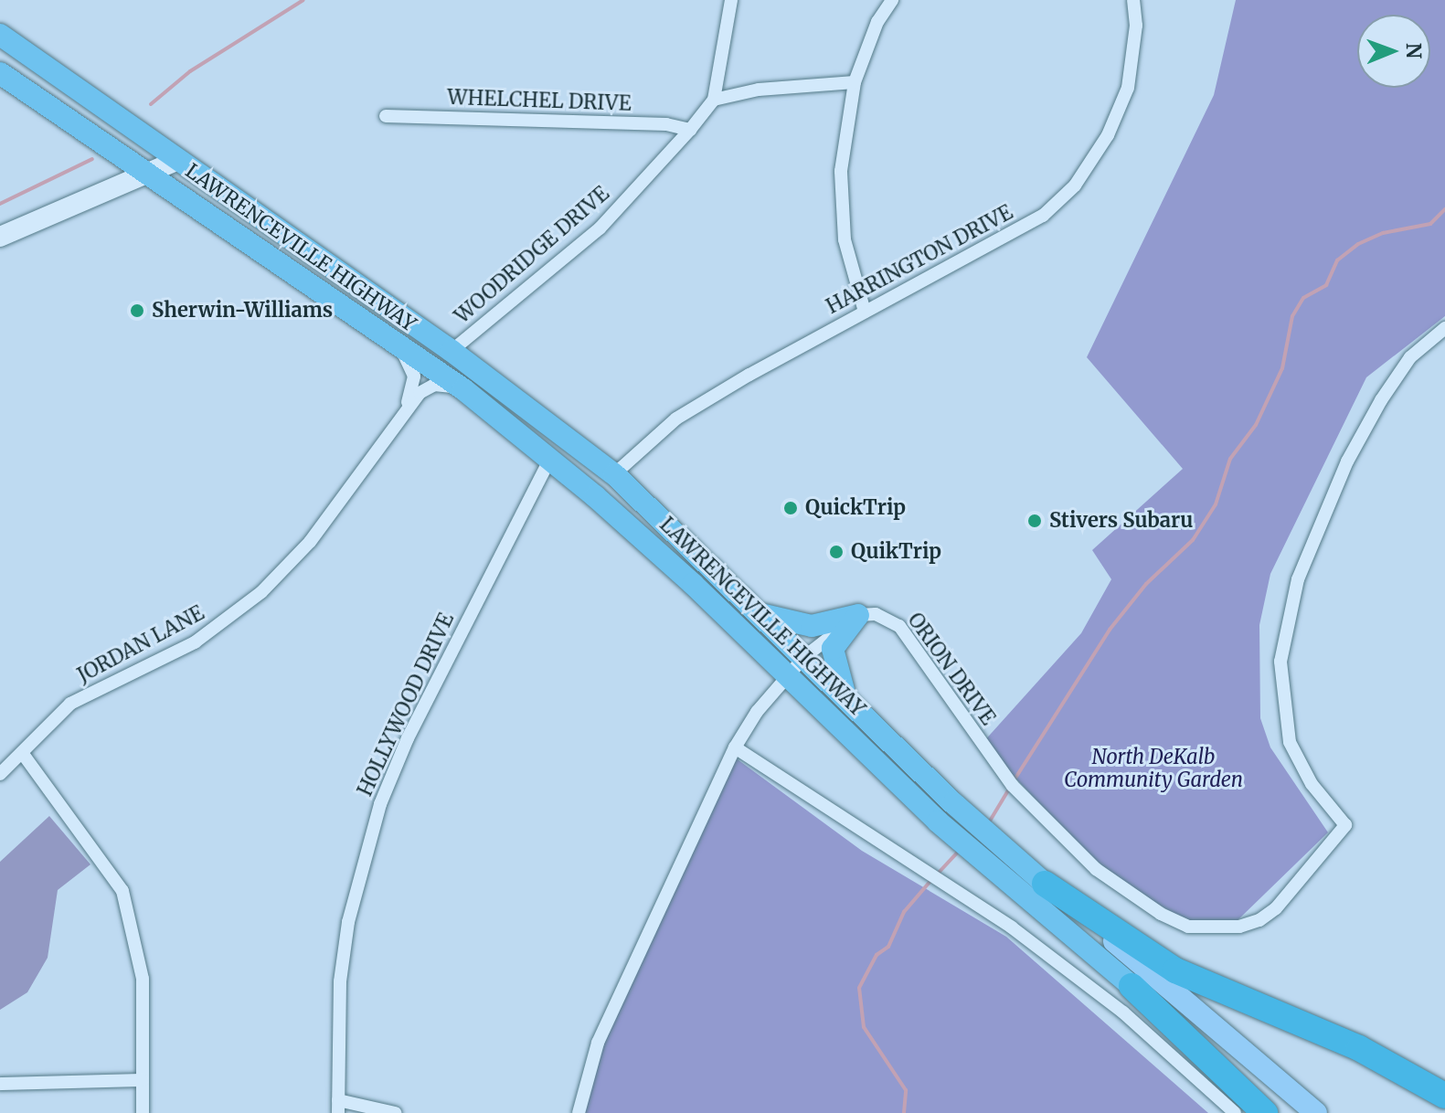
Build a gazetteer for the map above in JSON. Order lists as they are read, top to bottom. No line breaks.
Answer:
{"streets":{"highway":["LAWRENCEVILLE HIGHWAY"],"street":["WHELCHEL DRIVE","WOODRIDGE DRIVE","HARRINGTON DRIVE","JORDAN LANE","ORION DRIVE","HOLLYWOOD DRIVE"]},"crossings":[["WHELCHEL DRIVE","WOODRIDGE DRIVE"],["LAWRENCEVILLE HIGHWAY","WOODRIDGE DRIVE"],["LAWRENCEVILLE HIGHWAY","HARRINGTON DRIVE"],["LAWRENCEVILLE HIGHWAY","JORDAN LANE"],["LAWRENCEVILLE HIGHWAY","HOLLYWOOD DRIVE"]],"parks":["North DeKalb Community Garden"],"places":["Sherwin-Williams","QuickTrip","Stivers Subaru","QuikTrip"],"north":"right"}
